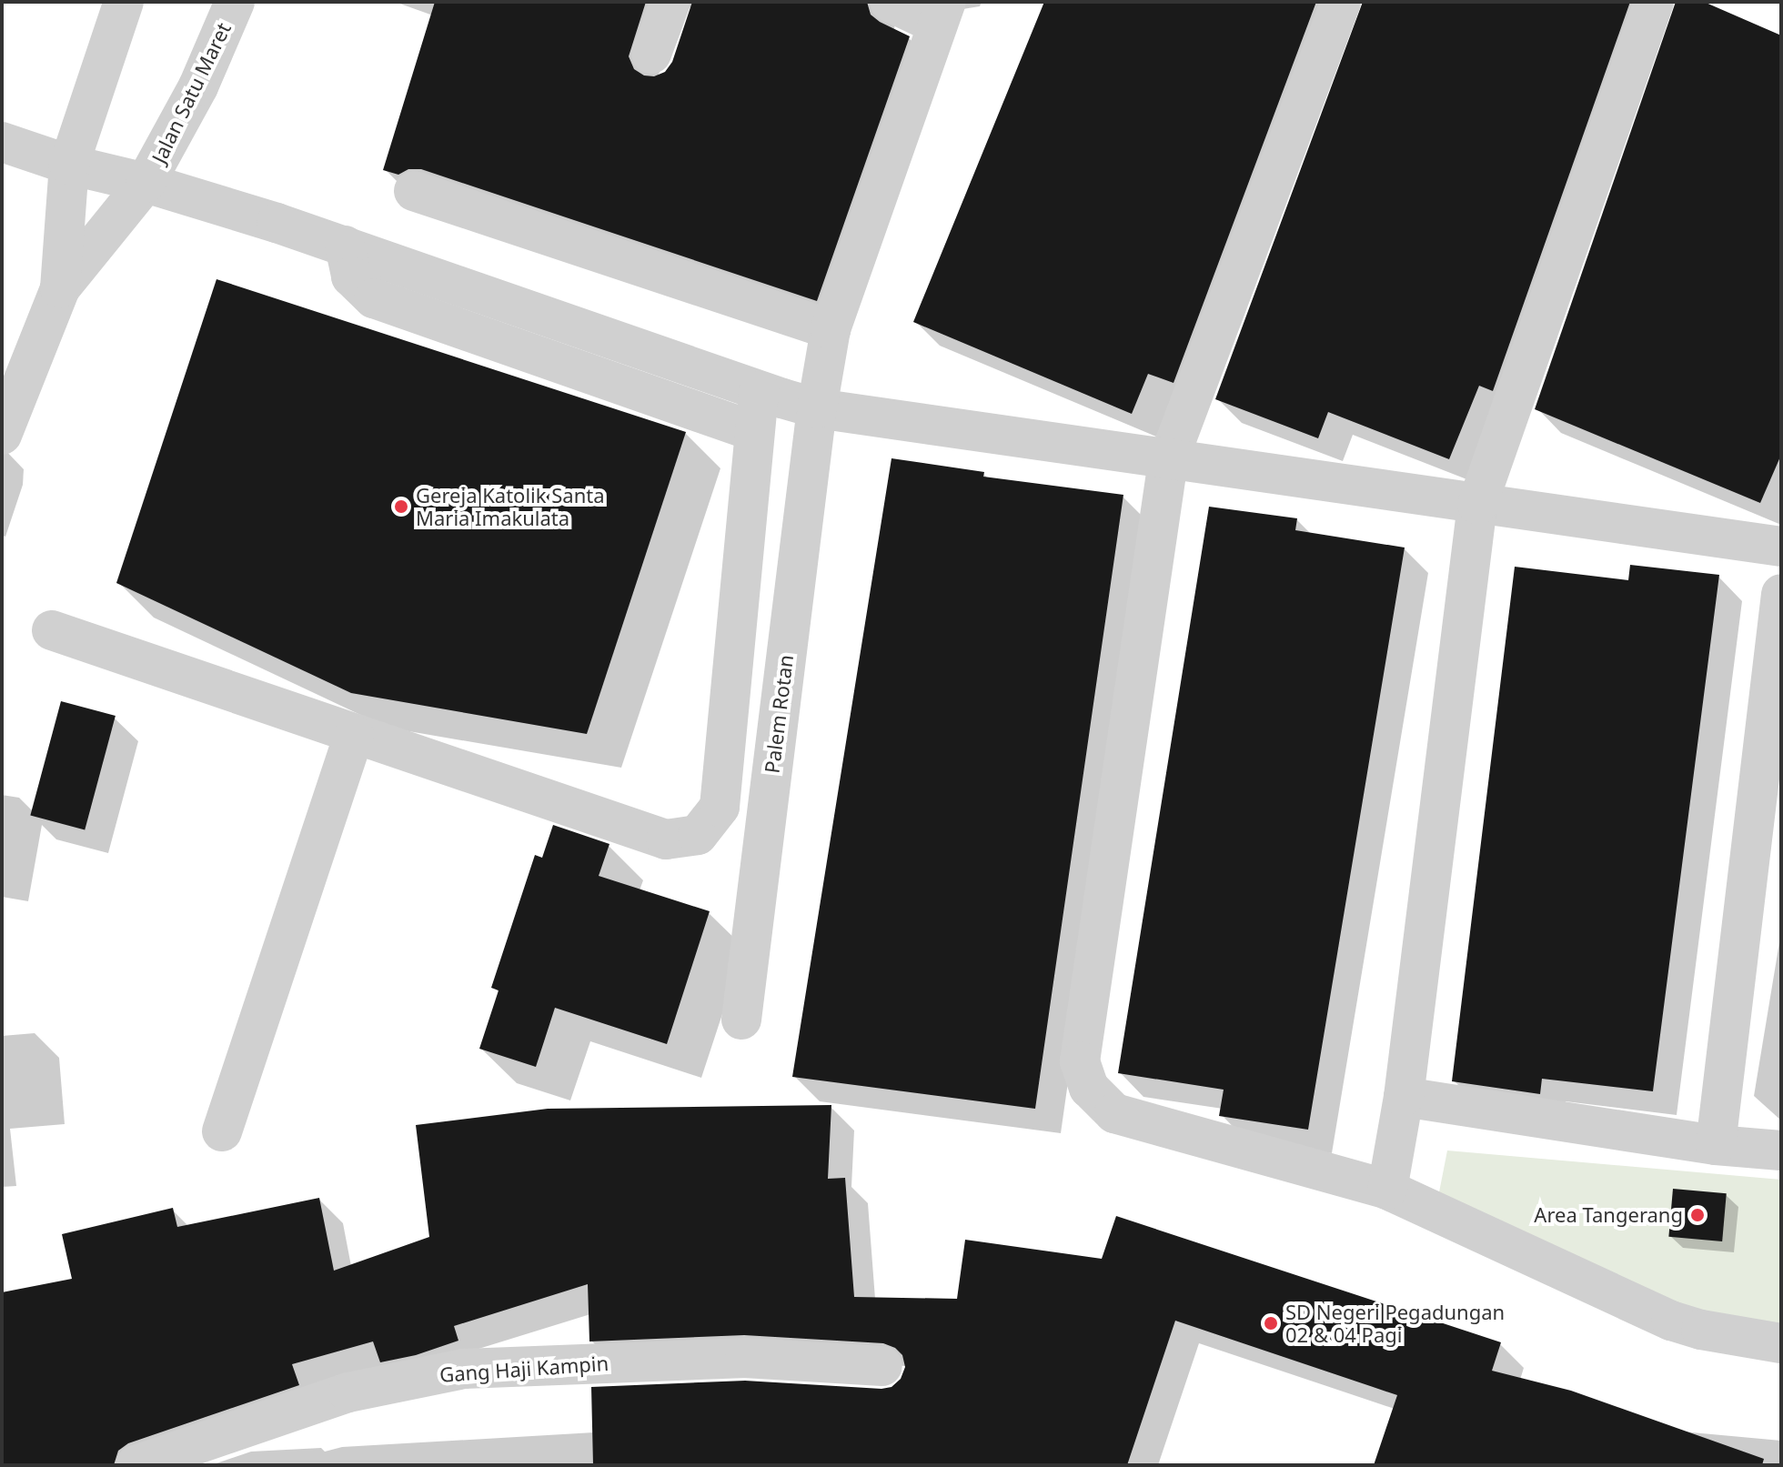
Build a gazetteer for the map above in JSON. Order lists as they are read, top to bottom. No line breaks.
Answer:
{"streets":{"street":["Jalan Satu Maret","Palem Rotan","Gang Haji Kampin"]},"places":["Gereja Katolik Santa Maria Imakulata","Area Tangerang","SD Negeri Pegadungan 02 & 04 Pagi"]}
